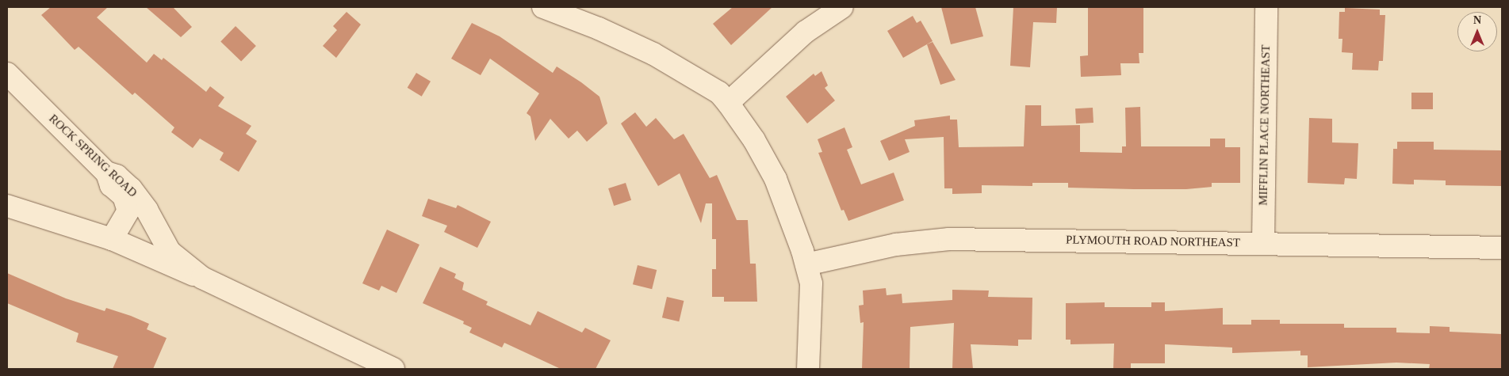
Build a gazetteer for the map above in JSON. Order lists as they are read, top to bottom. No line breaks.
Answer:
{"streets":{"street":["MIFFLIN PLACE NORTHEAST","ROCK SPRING ROAD","PLYMOUTH ROAD NORTHEAST"]},"crossings":[["MIFFLIN PLACE NORTHEAST","PLYMOUTH ROAD NORTHEAST"]],"north":"top"}
